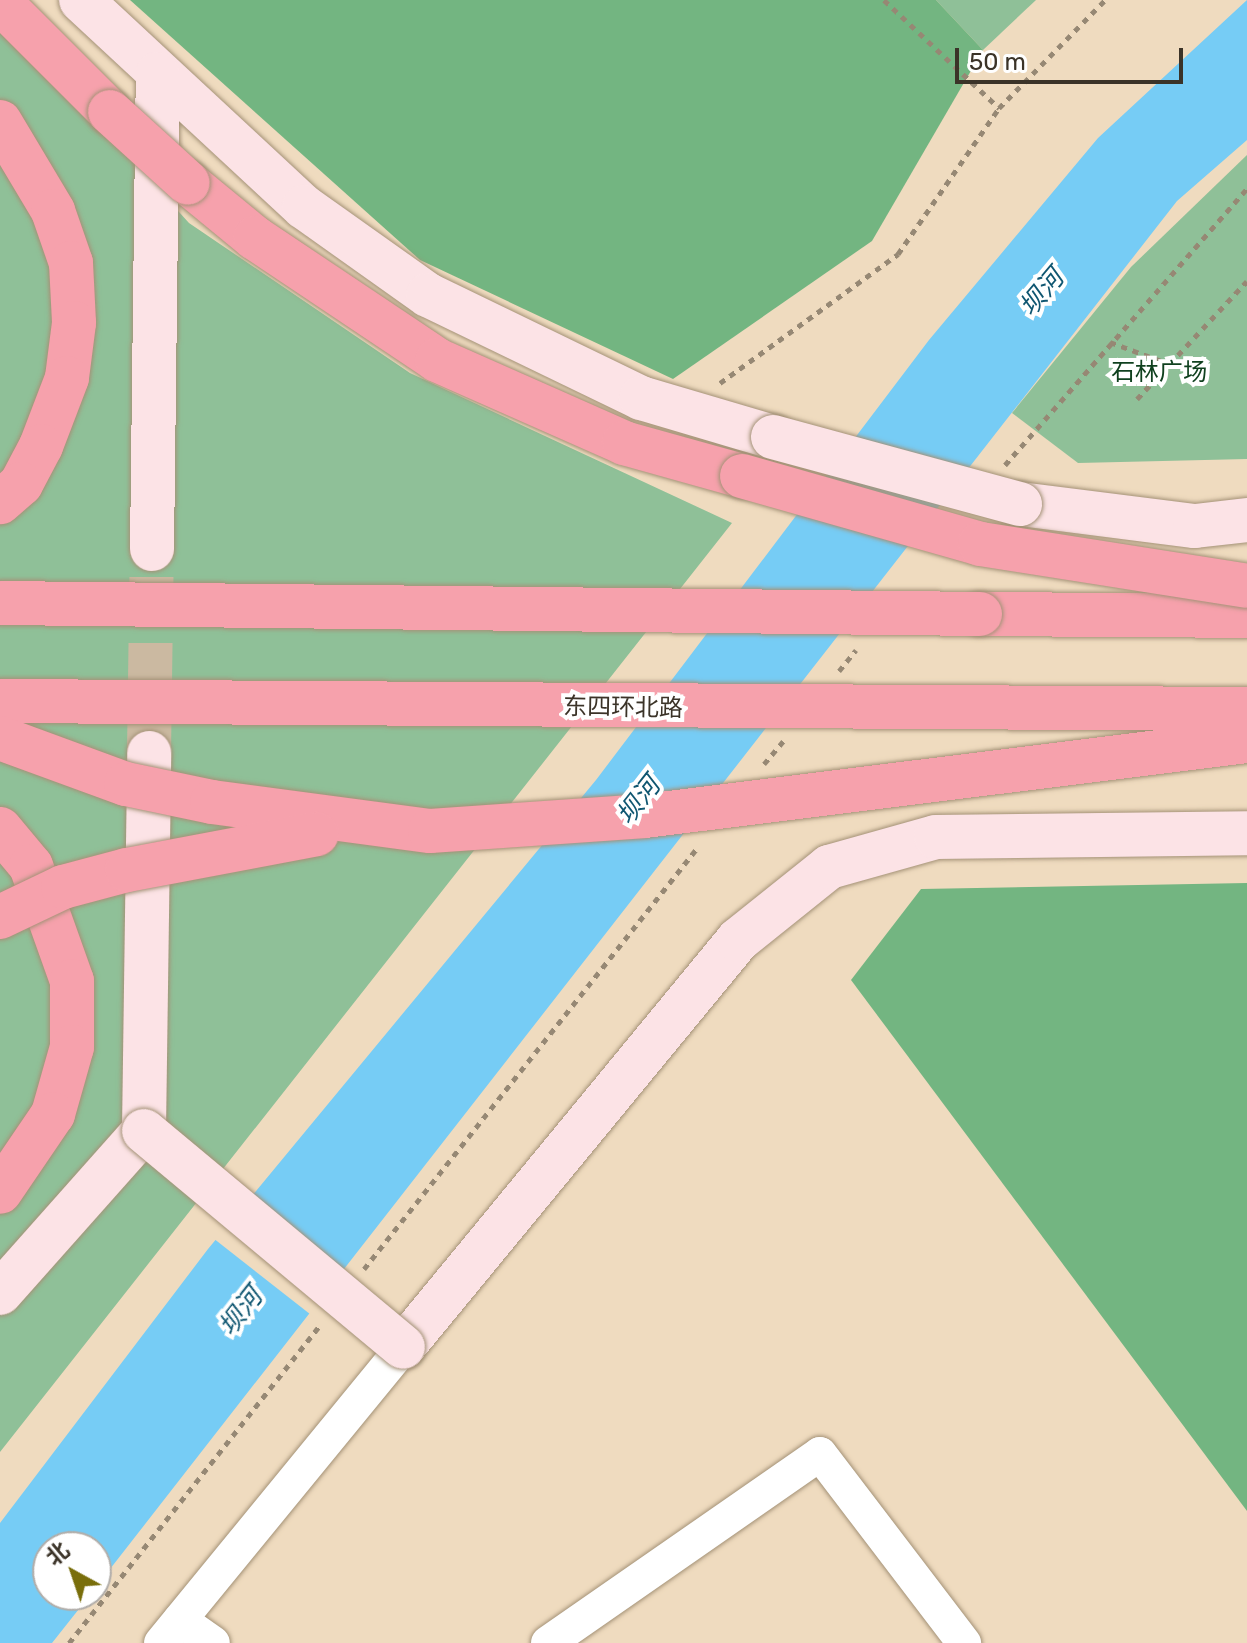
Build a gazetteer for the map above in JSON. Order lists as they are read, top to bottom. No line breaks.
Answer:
{"streets":{"highway":["东四环北路"]},"water":["坝河"],"parks":["石林广场"],"scale_bar":"50 m","north":"top left"}
